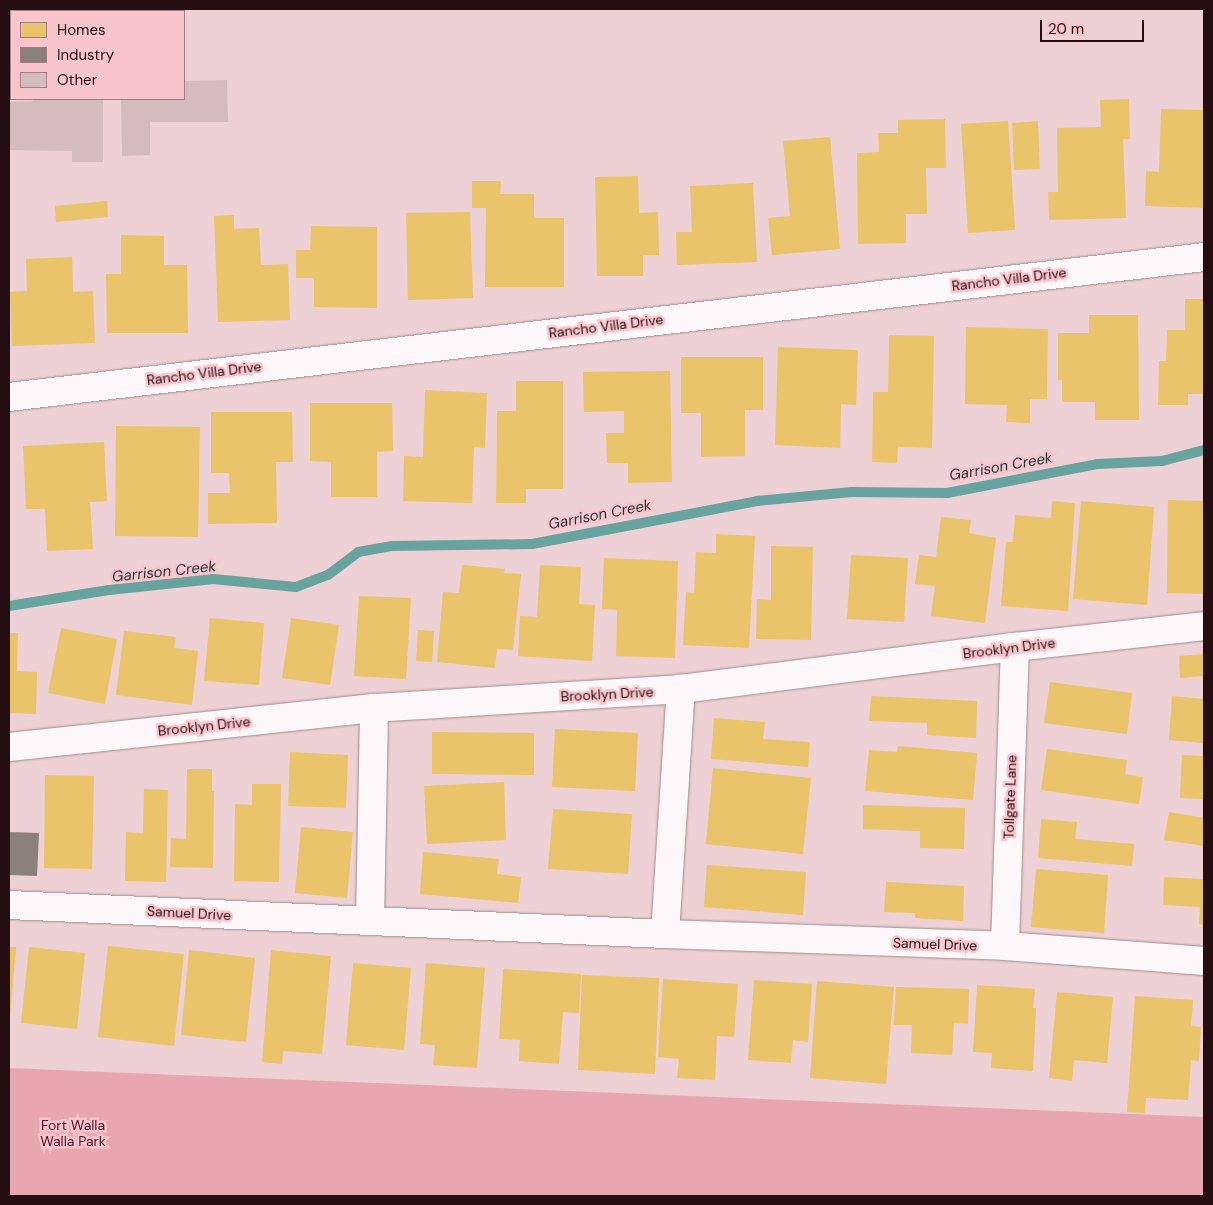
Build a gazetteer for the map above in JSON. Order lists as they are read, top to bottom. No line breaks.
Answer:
{"streets":{"street":["Rancho Villa Drive","Brooklyn Drive","Tollgate Lane","Samuel Drive"]},"crossings":[["Brooklyn Drive","Tollgate Lane"],["Tollgate Lane","Samuel Drive"]],"water":["Garrison Creek"],"parks":["Fort Walla Walla Park"],"legend":["Homes","Industry","Other"],"scale_bar":"20 m"}
